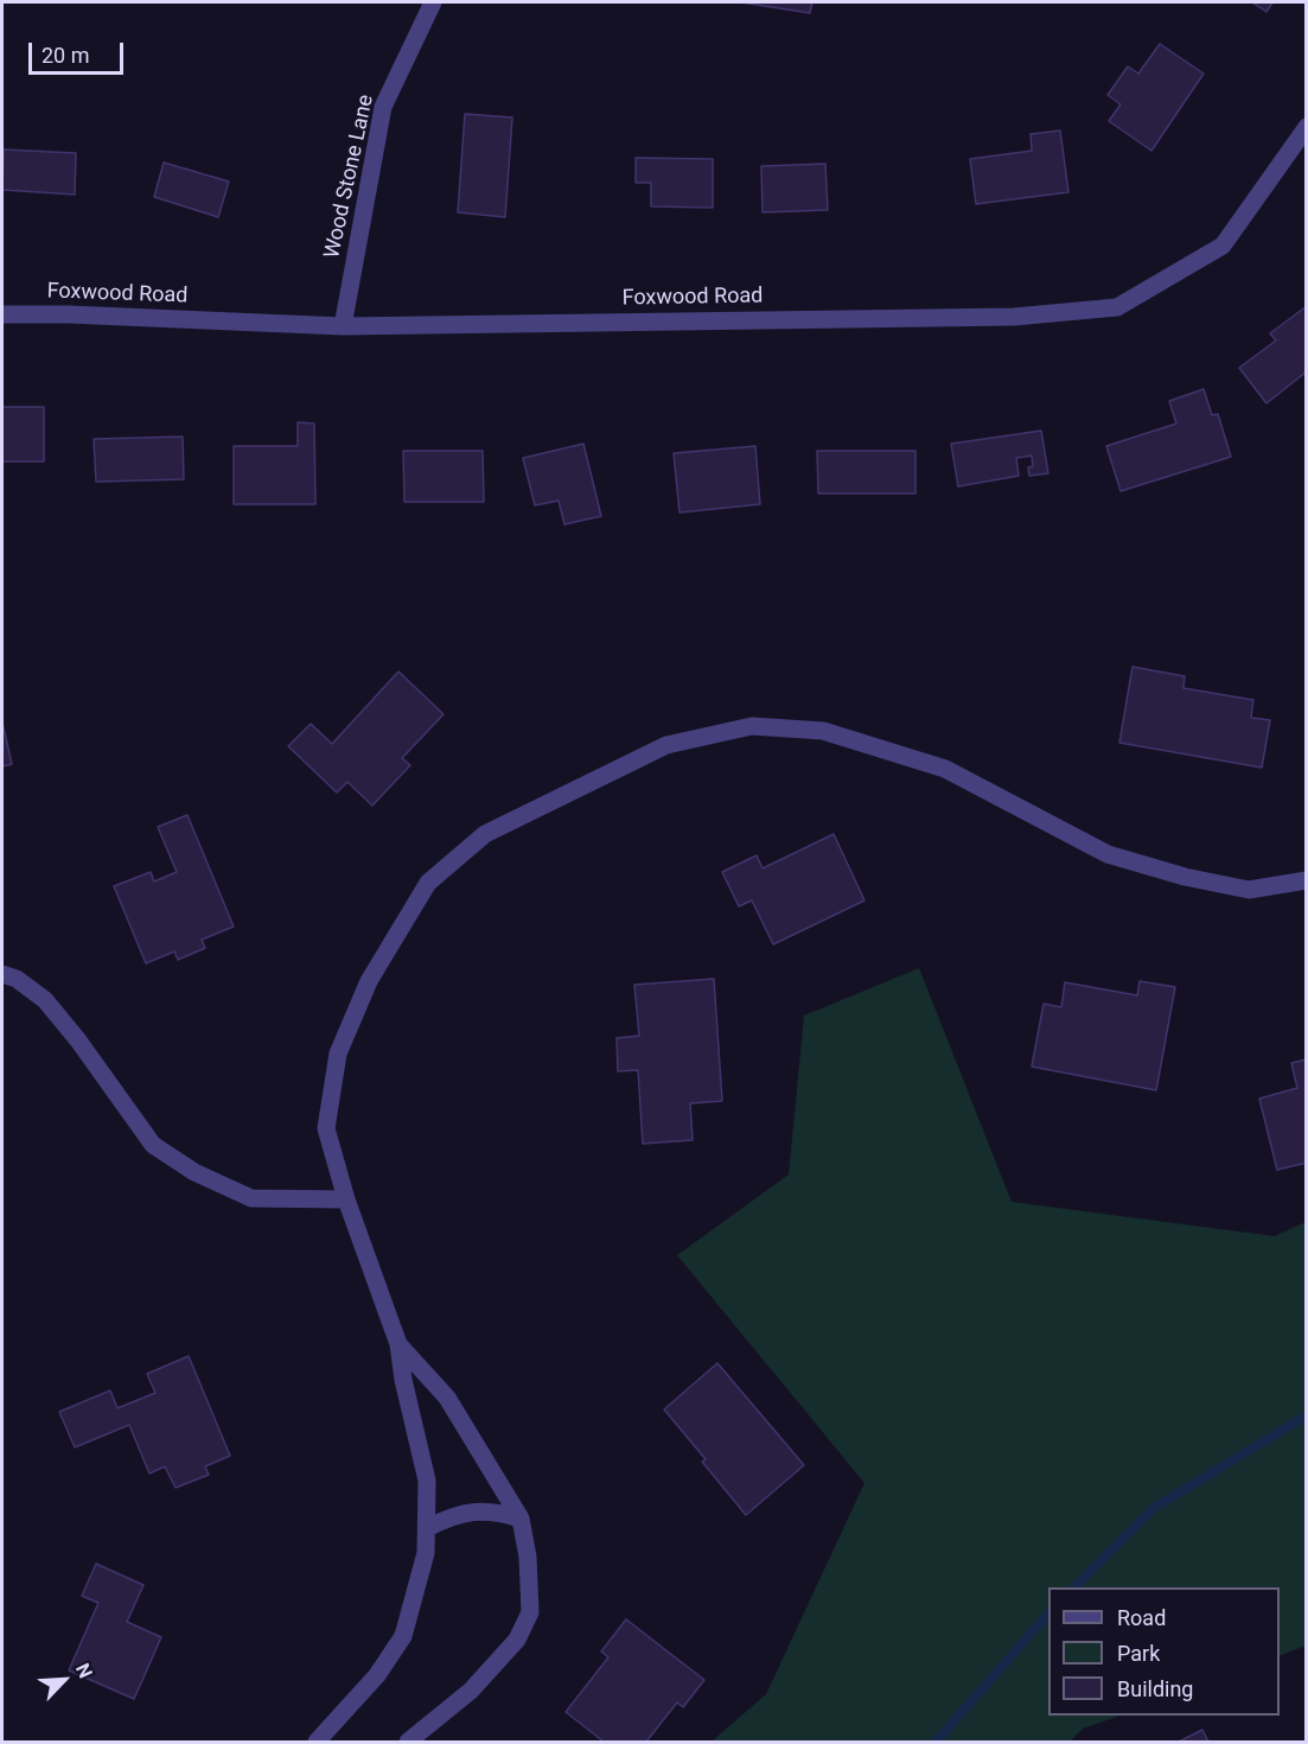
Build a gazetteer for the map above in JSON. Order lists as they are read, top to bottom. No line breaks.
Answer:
{"streets":{"street":["Wood Stone Lane","Foxwood Road"]},"crossings":[["Wood Stone Lane","Foxwood Road"]],"legend":["Road","Park","Building"],"scale_bar":"20 m","north":"top right"}
